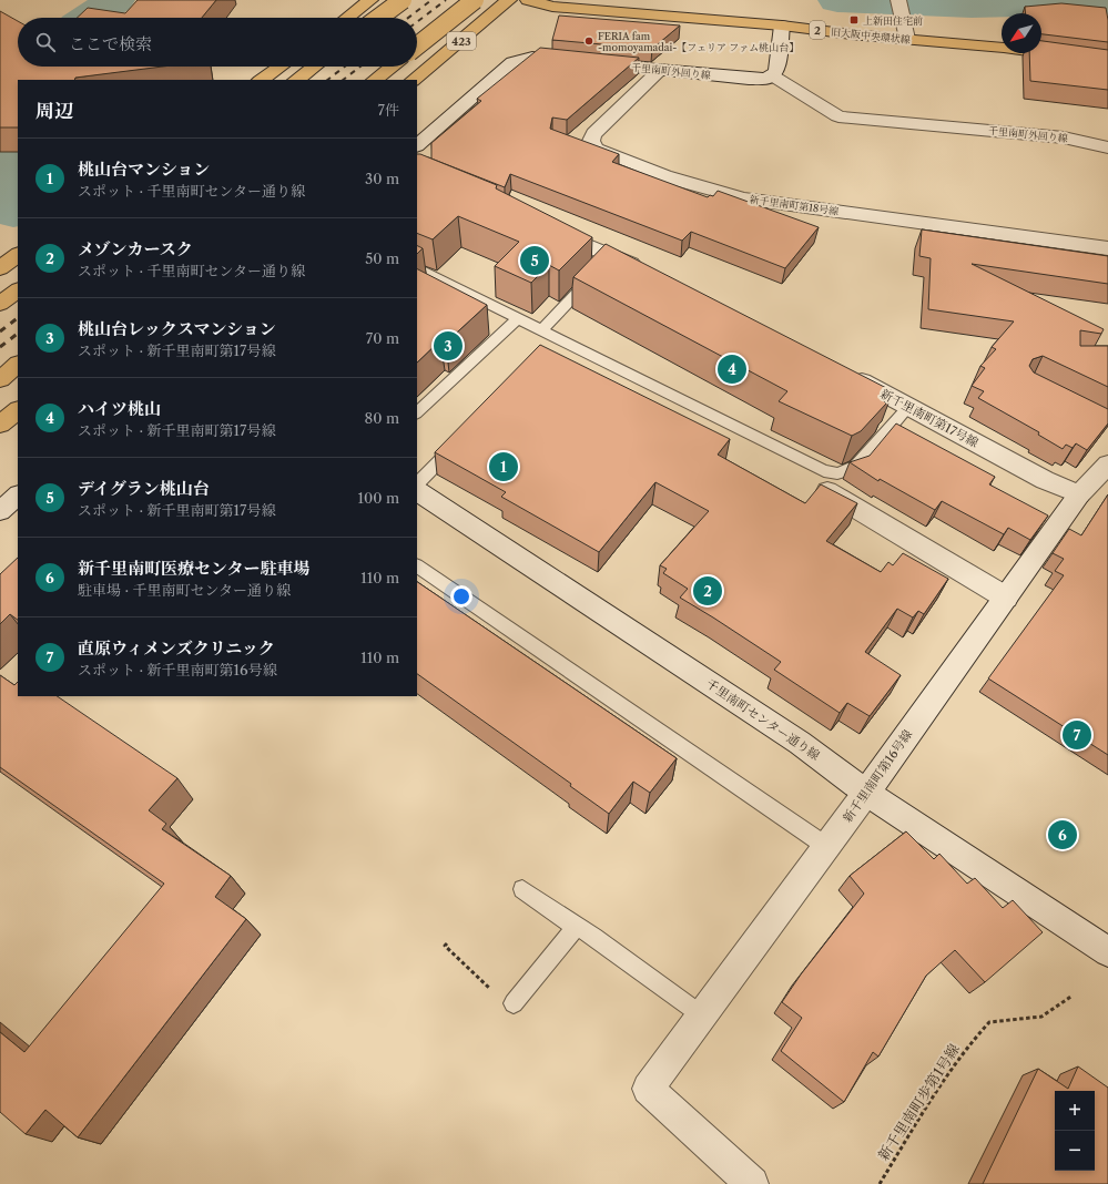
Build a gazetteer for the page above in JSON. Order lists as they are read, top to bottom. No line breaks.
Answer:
{"streets":{"main road":["2","旧大阪中央環状線","423"],"street":["千里南町外回り線","新千里南町第18号線","新千里南町第17号線","千里南町センター通り線","新千里南町第16号線"],"path":["新千里南町歩第1号線"]},"crossings":[["千里南町外回り線","新千里南町第18号線"],["新千里南町第17号線","新千里南町第16号線"],["千里南町センター通り線","新千里南町第16号線"]],"places":{"transit":["上新田住宅前"],"other":["FERIA fam -momoyamadai-【フェリア ファム桃山台】"]},"north":"bottom left","page":{"search":"ここで検索","heading":["周辺","7件"],"list":[{"mark":"1","name":"桃山台マンション","note":"スポット · 千里南町センター通り線","value":"30 m"},{"mark":"2","name":"メゾンカースク","note":"スポット · 千里南町センター通り線","value":"50 m"},{"mark":"3","name":"桃山台レックスマンション","note":"スポット · 新千里南町第17号線","value":"70 m"},{"mark":"4","name":"ハイツ桃山","note":"スポット · 新千里南町第17号線","value":"80 m"},{"mark":"5","name":"デイグラン桃山台","note":"スポット · 新千里南町第17号線","value":"100 m"},{"mark":"6","name":"新千里南町医療センター駐車場","note":"駐車場 · 千里南町センター通り線","value":"110 m"},{"mark":"7","name":"直原ウィメンズクリニック","note":"スポット · 新千里南町第16号線","value":"110 m"}],"pins":["5","3","4","1","2","7","6"],"map_buttons":["+","−"]}}
